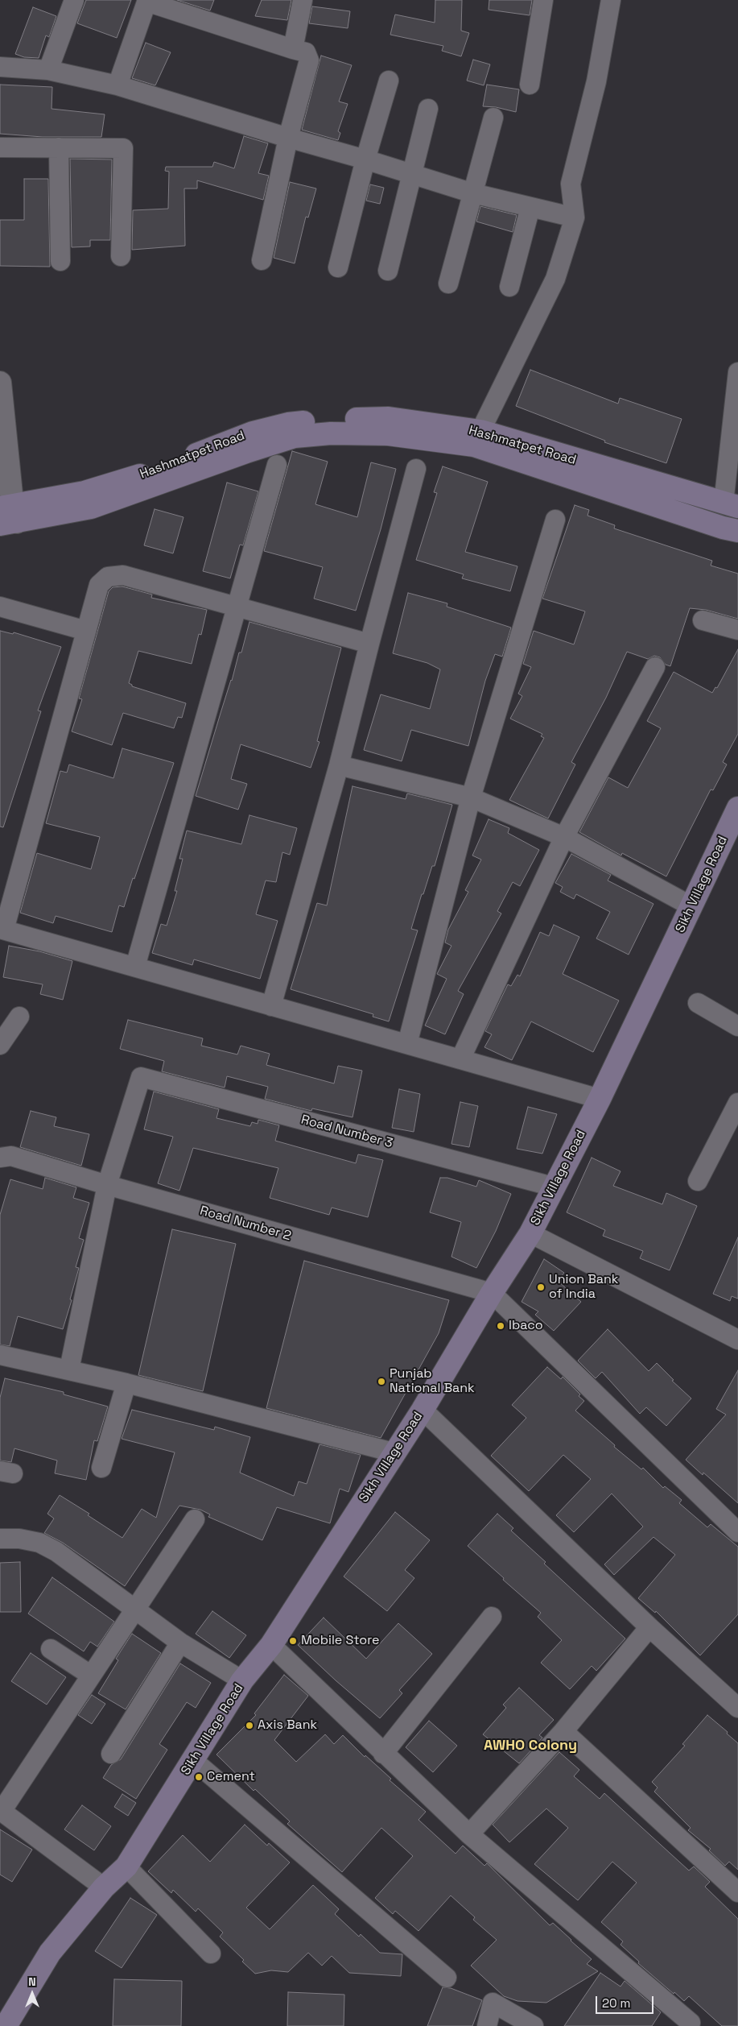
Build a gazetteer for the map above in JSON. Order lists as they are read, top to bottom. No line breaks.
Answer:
{"streets":{"main road":["Hashmatpet Road","Sikh Village Road"],"street":["Road Number 3","Road Number 2"]},"crossings":[["Sikh Village Road","Road Number 3"],["Sikh Village Road","Road Number 2"],["Road Number 3","Road Number 2"]],"districts":["AWHO Colony"],"places":["Union Bank of India","Ibaco","Punjab National Bank","Mobile Store","Axis Bank","Cement"],"scale_bar":"20 m","north":"top"}
